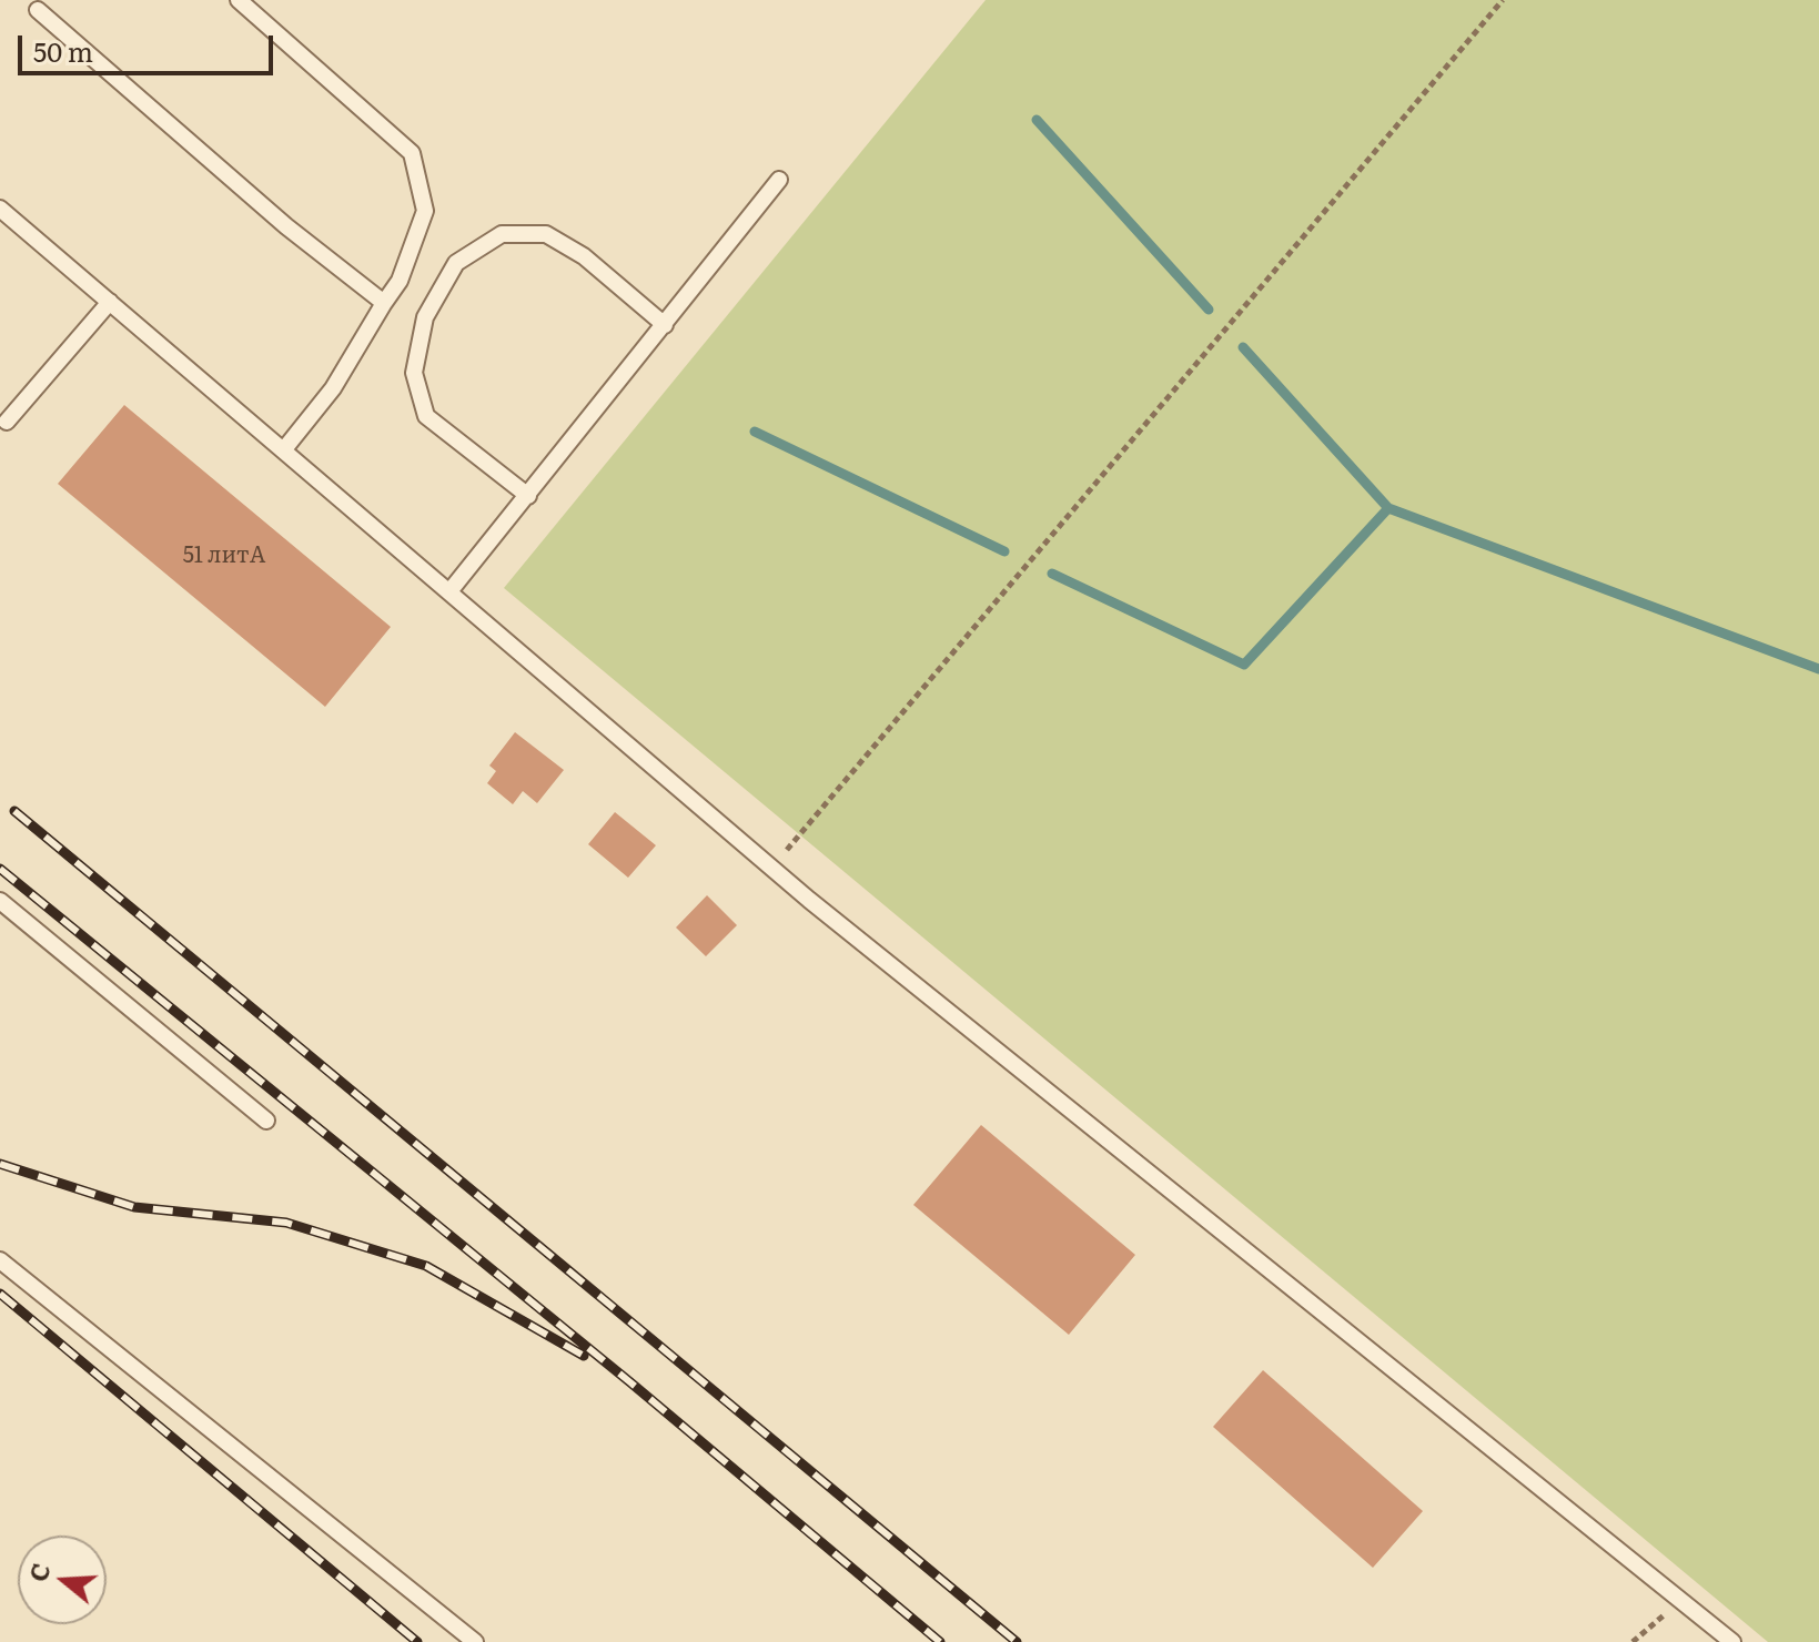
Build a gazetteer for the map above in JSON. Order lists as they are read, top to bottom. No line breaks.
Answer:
{"house_numbers":["51 литА"],"scale_bar":"50 m","north":"left"}
